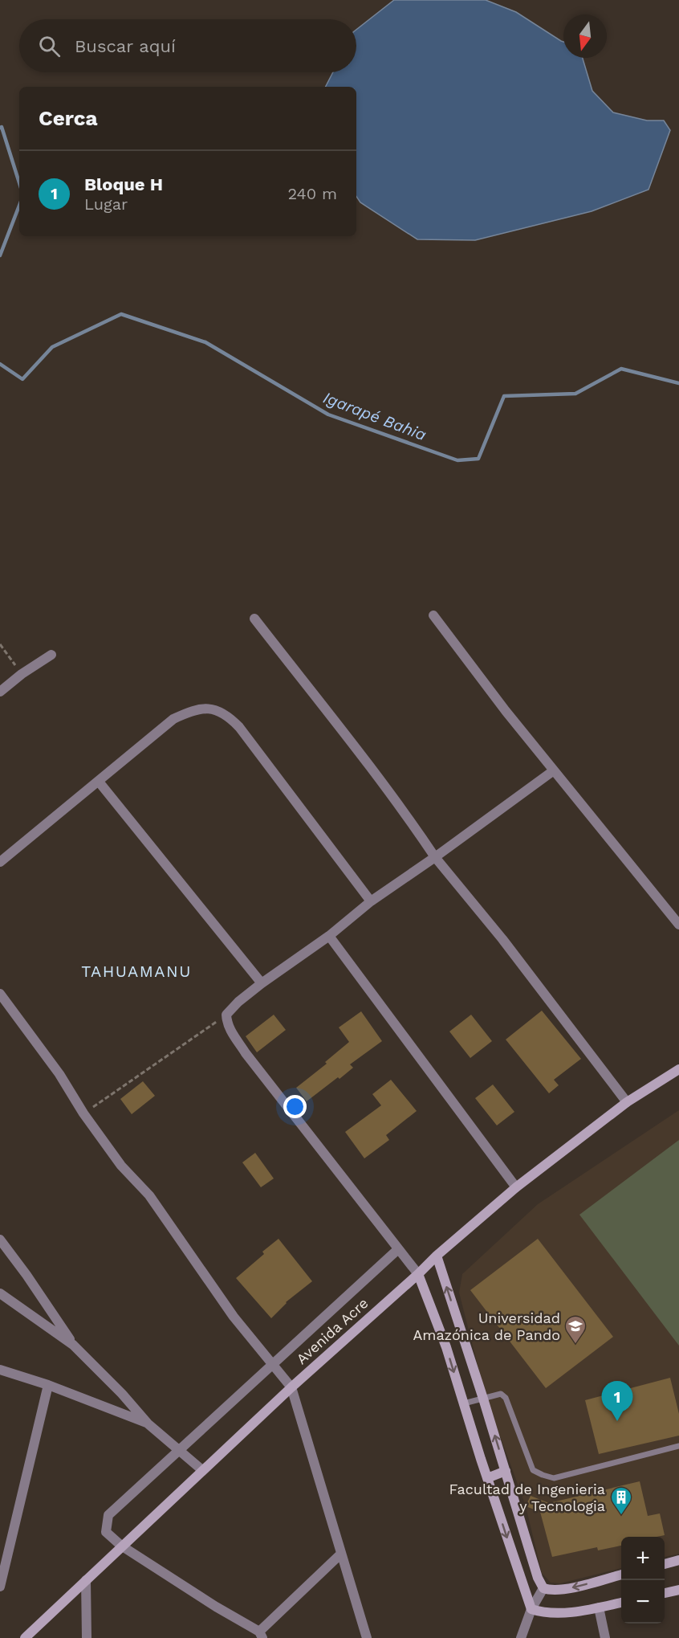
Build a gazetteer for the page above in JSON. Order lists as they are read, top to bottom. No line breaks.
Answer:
{"streets":{"main road":["Avenida Acre"]},"districts":["TAHUAMANU"],"water":["Igarapé Bahia"],"places":{"school or university":["Universidad Amazónica de Pando"],"building":["Facultad de Ingenieria y Tecnologia"]},"north":"bottom","page":{"search":"Buscar aquí","heading":"Cerca","list":[{"mark":"1","name":"Bloque H","note":"Lugar","value":"240 m"}],"pins":"1","map_buttons":["+","−"]}}
